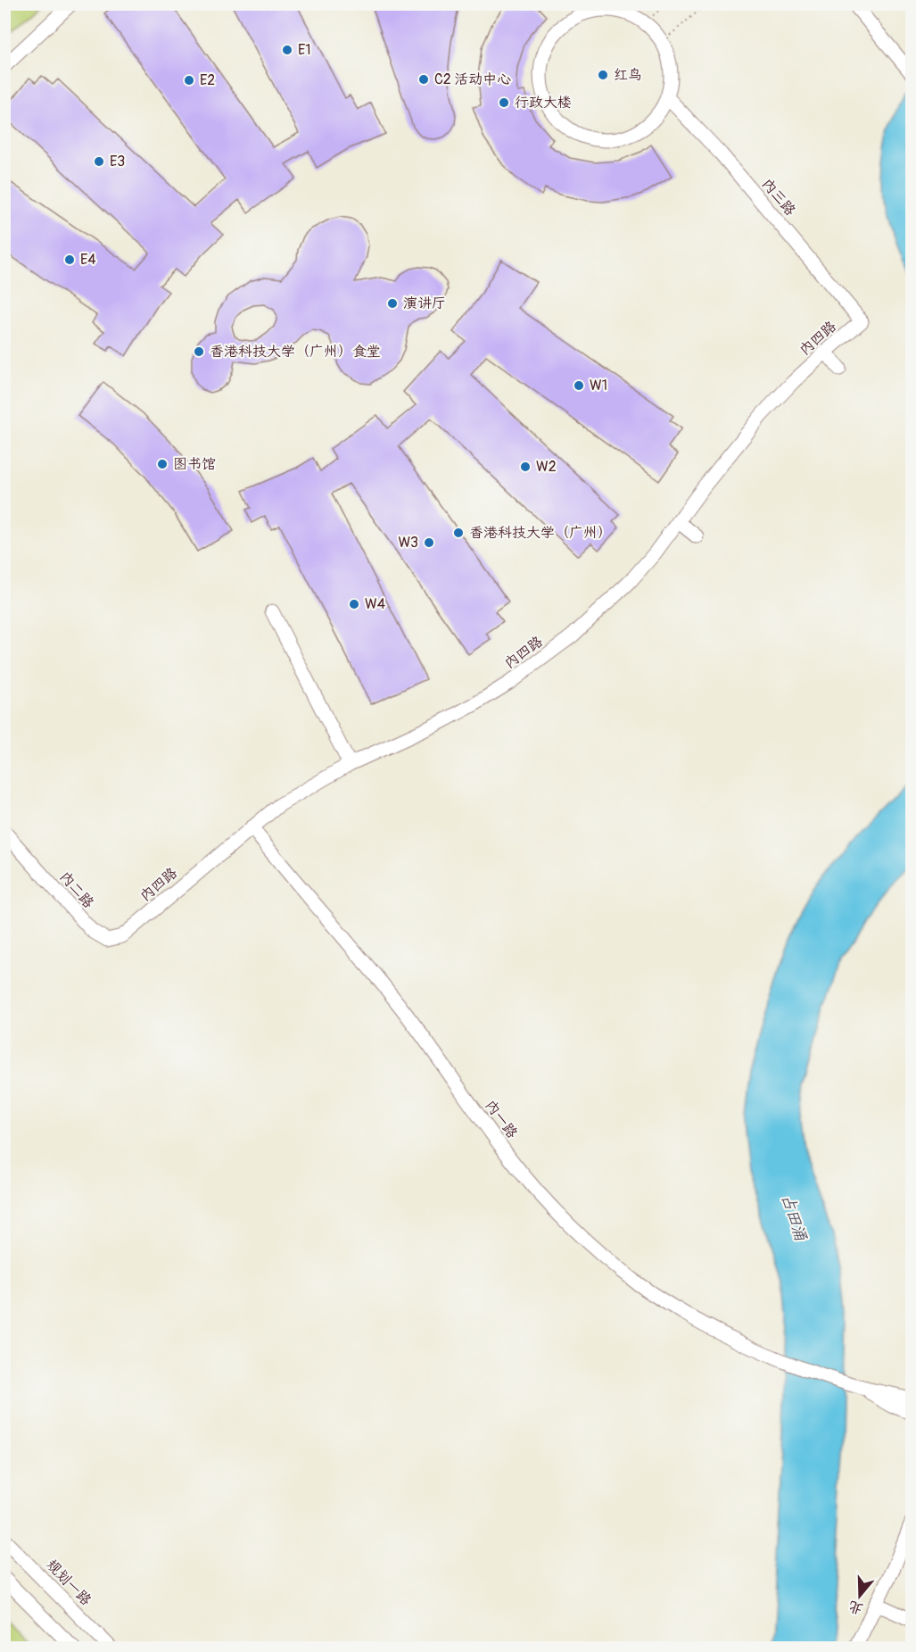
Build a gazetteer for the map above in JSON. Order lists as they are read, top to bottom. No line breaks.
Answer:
{"streets":{"street":["内三路","内四路","内二路","内一路","规划一路"]},"crossings":[["内三路","内四路"],["内四路","内二路"],["内四路","内一路"]],"water":["占田涌"],"places":["E1","红鸟","C2 活动中心","E2","行政大楼","E3","E4","演讲厅","香港科技大学（广州）食堂","W1","图书馆","W2","香港科技大学（广州）","W3","W4"],"north":"bottom"}
